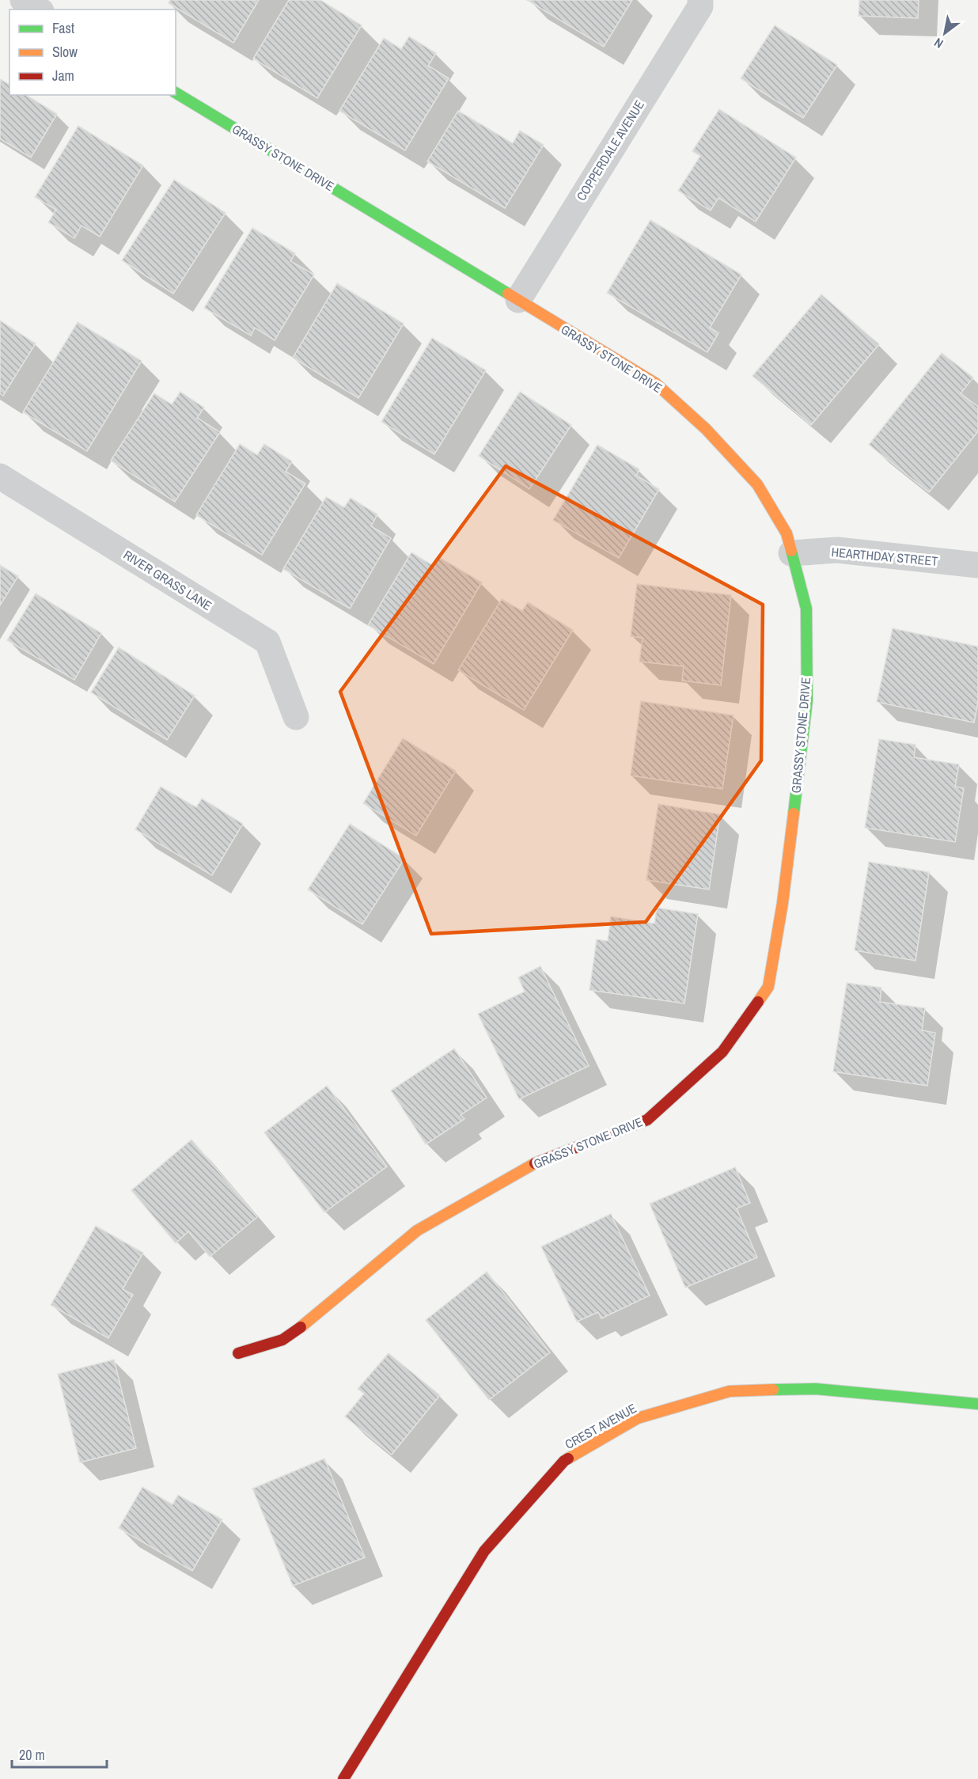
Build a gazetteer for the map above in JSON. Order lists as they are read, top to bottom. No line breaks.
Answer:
{"streets":{"street":["COPPERDALE AVENUE","GRASSY STONE DRIVE","HEARTHDAY STREET","RIVER GRASS LANE","CREST AVENUE"]},"crossings":[["COPPERDALE AVENUE","GRASSY STONE DRIVE"],["GRASSY STONE DRIVE","HEARTHDAY STREET"]],"legend":["Fast","Slow","Jam"],"scale_bar":"20 m","north":"bottom left"}
